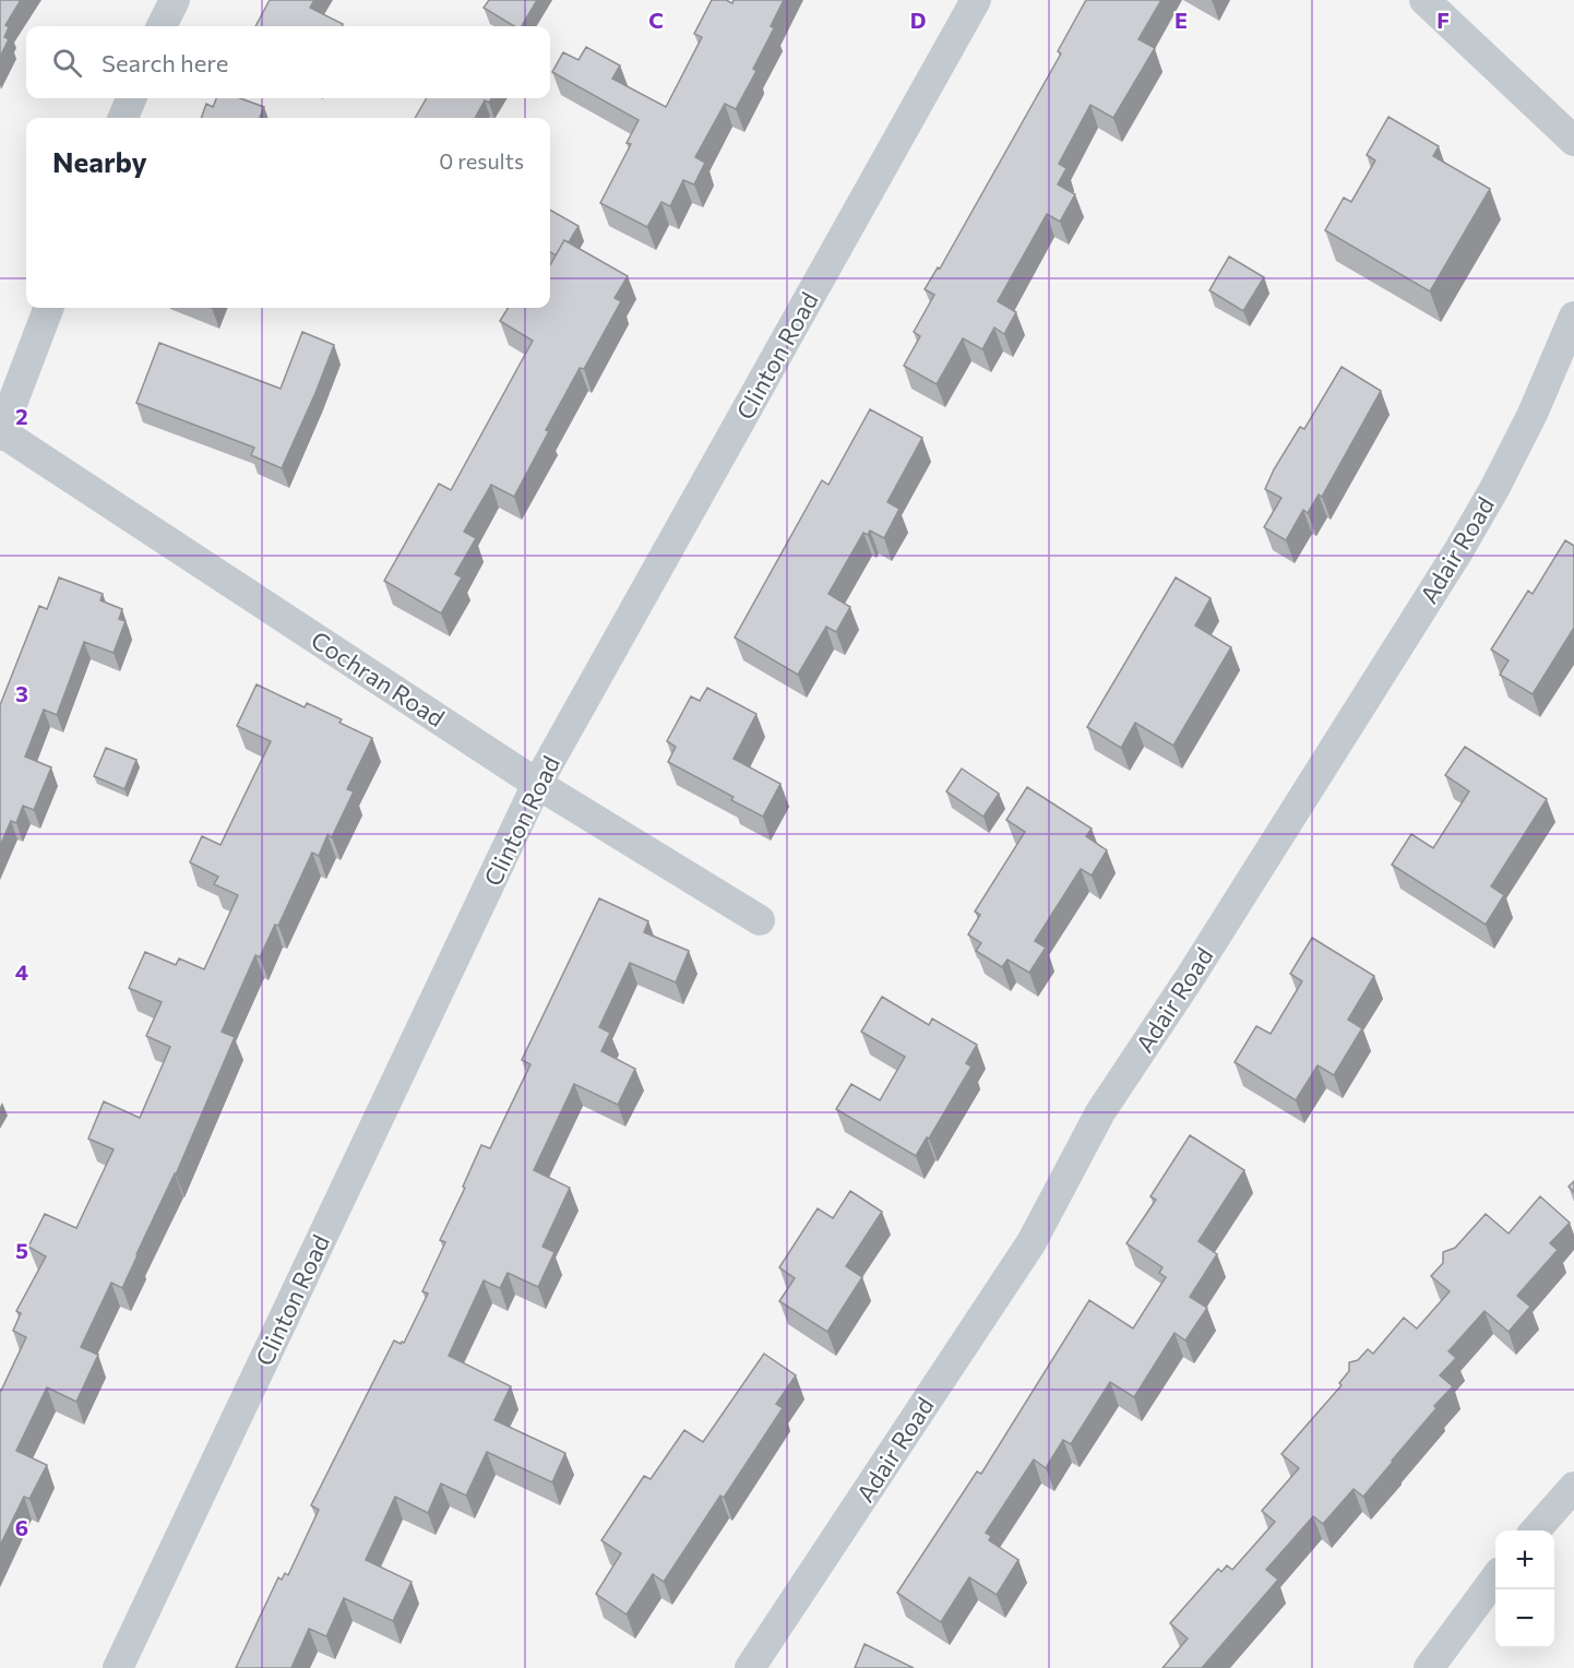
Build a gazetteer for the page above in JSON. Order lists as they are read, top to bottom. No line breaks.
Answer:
{"streets":{"street":["Clinton Road","Adair Road","Cochran Road"]},"crossings":[["Clinton Road","Cochran Road"]],"page":{"search":"Search here","heading":["Nearby","0 results"],"map_buttons":["+","−"]},"grid":{"columns":["C","D","E","F"],"rows":["2","3","4","5","6"]}}
